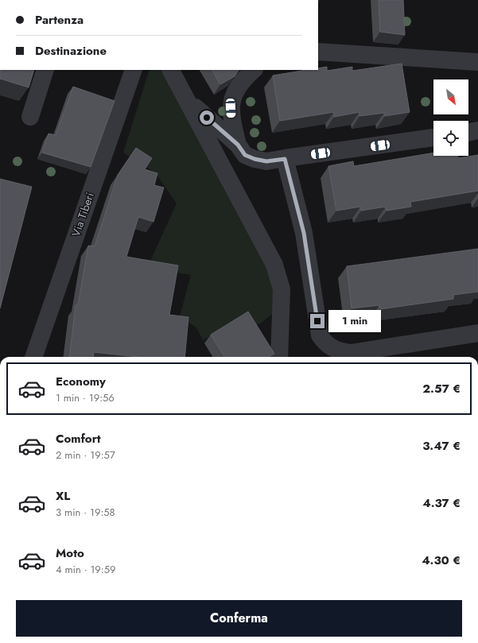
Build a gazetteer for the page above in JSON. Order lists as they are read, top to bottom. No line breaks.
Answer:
{"streets":{"street":["Via Tiberi"]},"north":"bottom right","page":{"banner":["Partenza","Destinazione"],"bubble":"1 min","list":[{"name":"Economy","note":"1 min · 19:56","value":"2.57 €"},{"name":"Comfort","note":"2 min · 19:57","value":"3.47 €"},{"name":"XL","note":"3 min · 19:58","value":"4.37 €"},{"name":"Moto","note":"4 min · 19:59","value":"4.30 €"}],"buttons":"Conferma"}}
